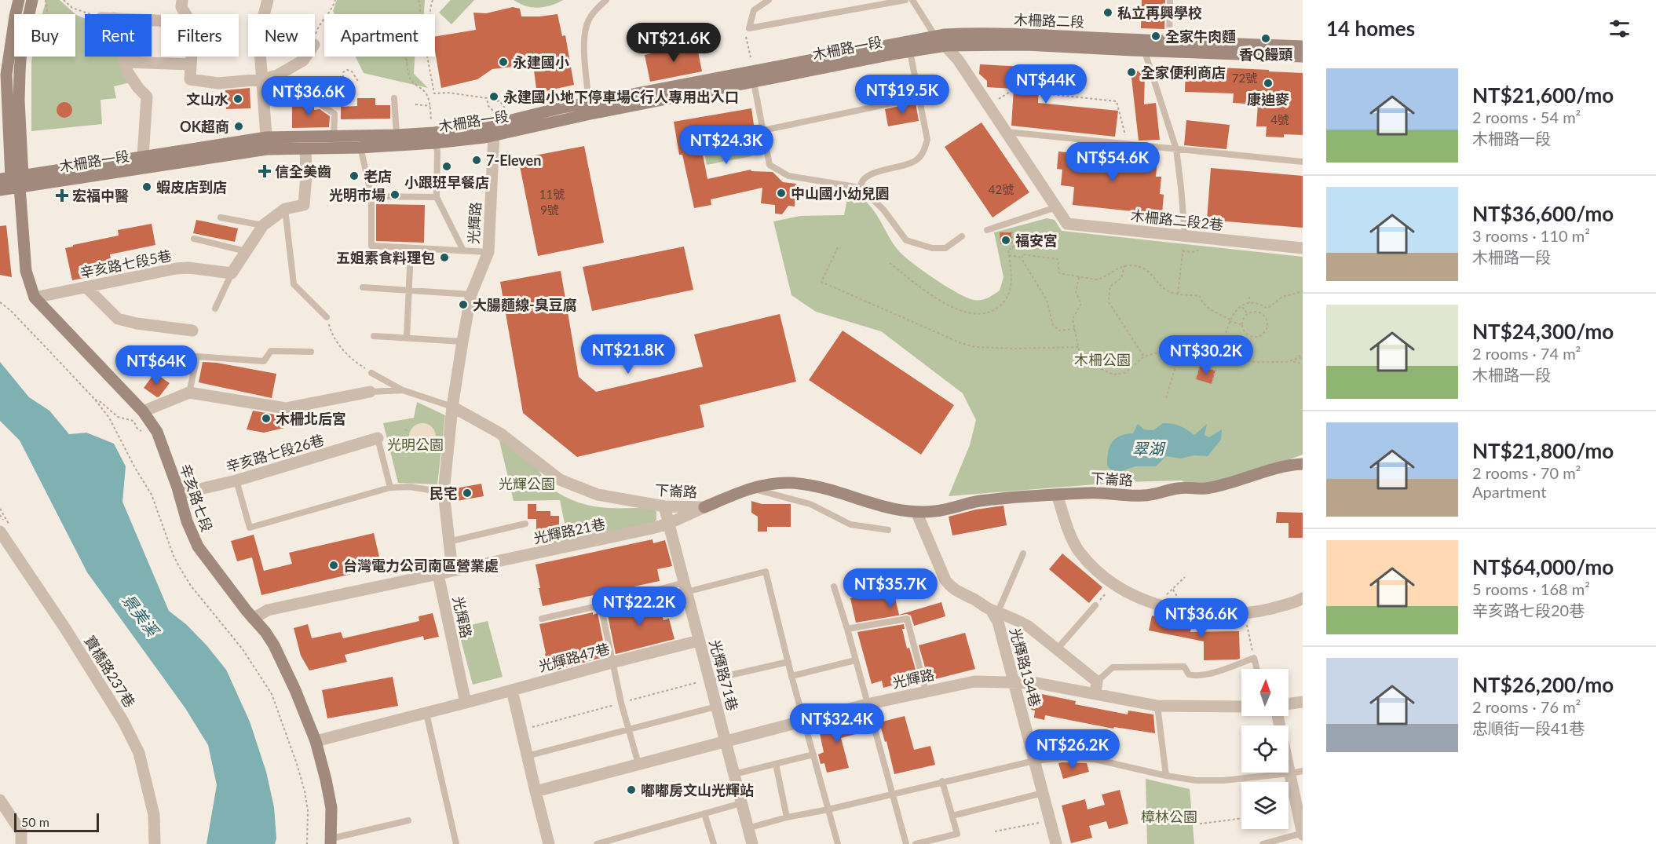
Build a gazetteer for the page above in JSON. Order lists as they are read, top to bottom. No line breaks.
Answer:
{"streets":{"main road":["木柵路二段","木柵路一段","下崙路","辛亥路七段"],"street":["木柵路二段2巷","光輝路","辛亥路七段5巷","辛亥路七段26巷","光輝路21巷","光輝路47巷","光輝路134巷","寶橋路237巷","光輝路71巷"]},"crossings":[["木柵路二段","木柵路一段"],["木柵路一段","光輝路"],["木柵路一段","辛亥路七段"],["光輝路","下崙路"],["光輝路","光輝路21巷"],["光輝路","光輝路134巷"],["光輝路","光輝路71巷"],["辛亥路七段5巷","辛亥路七段"],["辛亥路七段26巷","辛亥路七段"],["下崙路","光輝路21巷"],["下崙路","光輝路71巷"],["光輝路21巷","光輝路71巷"],["光輝路47巷","光輝路71巷"]],"water":["翠湖","景美溪"],"parks":["木柵公園","光明公園","光輝公園","樟林公園"],"places":{"other":["私立再興學校","全家牛肉麵","香Q饅頭","永建國小","全家便利商店","康迪麥","永建國小地下停車場C行人專用出入口","文山水","OK超商","7-Eleven","小跟班早餐店","老店","蝦皮店到店","中山國小幼兒園","光明市場","福安宮","五姐素食料理包","大腸麵線-臭豆腐","木柵北后宮","民宅","台灣電力公司南區營業處","嘟嘟房文山光輝站"],"health":["信全美齒","宏福中醫"]},"house_numbers":["72號","4號","42號","11號","9號"],"scale_bar":"50 m","north":"top","page":{"heading":"14 homes","chip":["Buy","Rent","Filters","New","Apartment"],"price":["NT$21.6K","NT$44K","NT$19.5K","NT$36.6K","NT$24.3K","NT$54.6K","NT$21.8K","NT$30.2K","NT$64K","NT$35.7K","NT$22.2K","NT$36.6K","NT$32.4K","NT$26.2K"],"list":[{"name":"NT$21,600/mo","note":"2 rooms · 54 m² · 木柵路一段"},{"name":"NT$36,600/mo","note":"3 rooms · 110 m² · 木柵路一段"},{"name":"NT$24,300/mo","note":"2 rooms · 74 m² · 木柵路一段"},{"name":"NT$21,800/mo","note":"2 rooms · 70 m² · Apartment"},{"name":"NT$64,000/mo","note":"5 rooms · 168 m² · 辛亥路七段20巷"},{"name":"NT$26,200/mo","note":"2 rooms · 76 m² · 忠順街一段41巷"}],"scale":"50 m"}}
